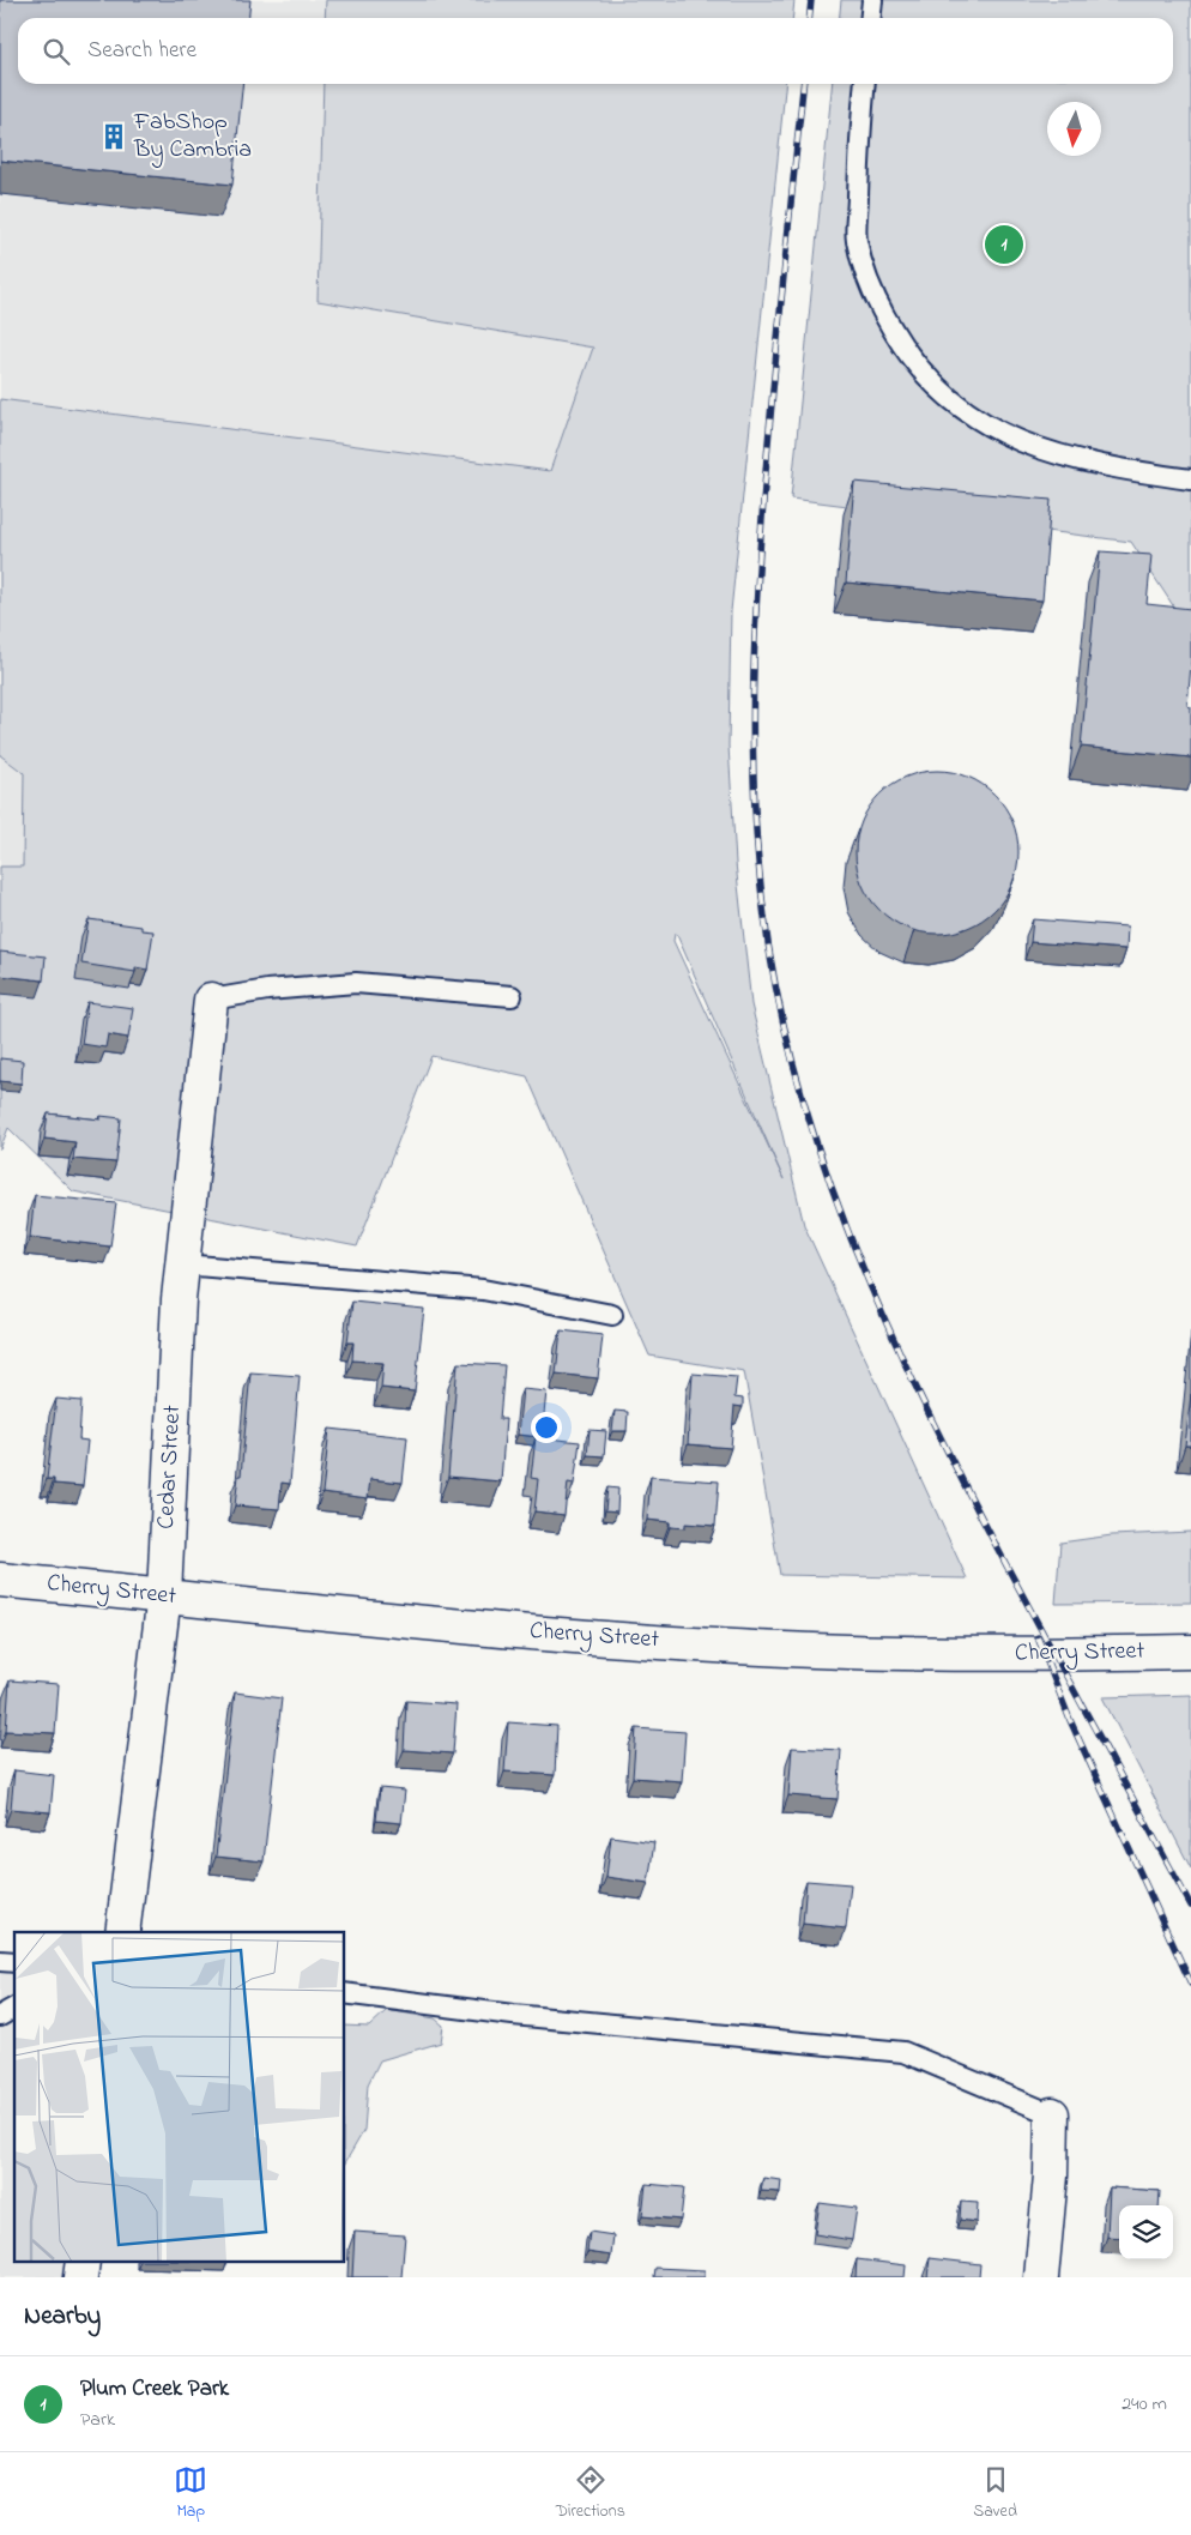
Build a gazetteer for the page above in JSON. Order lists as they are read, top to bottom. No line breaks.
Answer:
{"streets":{"street":["Cedar Street","Cherry Street"]},"crossings":[["Cedar Street","Cherry Street"]],"places":{"building":["FabShop By Cambria"]},"north":"bottom","page":{"search":"Search here","pins":"1","heading":"Nearby","list":[{"mark":"1","name":"Plum Creek Park","note":"Park","value":"240 m"}],"nav":["Map","Directions","Saved"]}}
